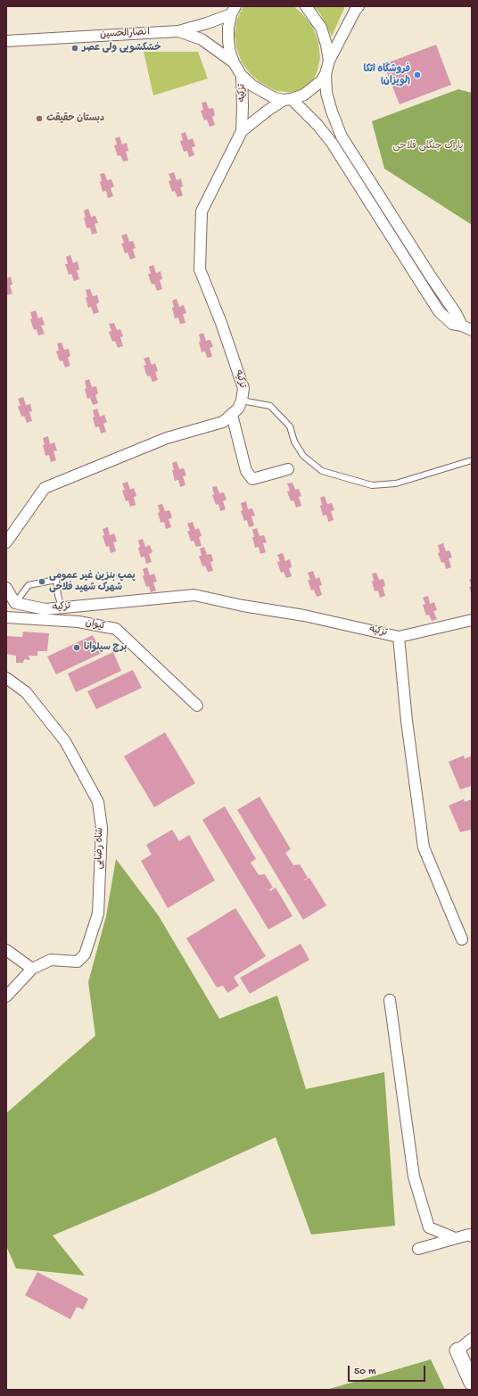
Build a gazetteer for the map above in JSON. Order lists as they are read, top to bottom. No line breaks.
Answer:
{"streets":{"street":["انصارالحسین","تزکیه","کیوان","شاه رضایی"]},"parks":["پارک جنگلی فلاحی"],"places":["خشکشویی ولی عصر","فروشگاه اتکا (لویزان)","دبستان حقیقت","پمپ بنزین غیر عمومی شهرک شهید فلاحی","برج سیلوانا"],"scale_bar":"50 m"}
